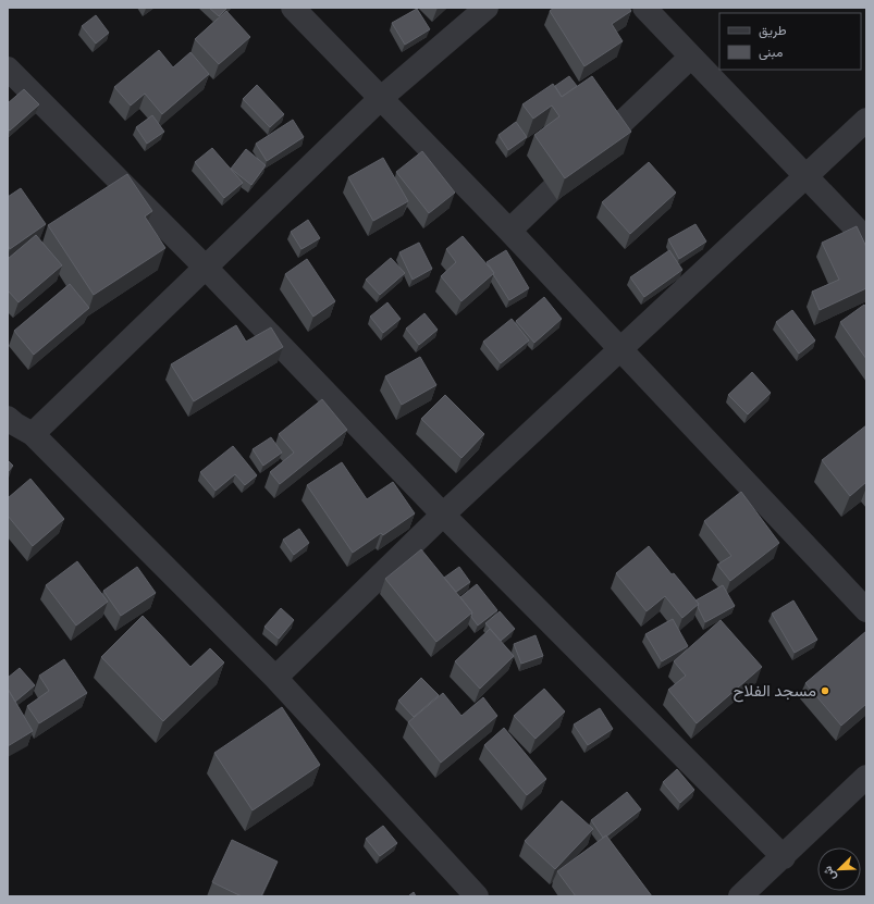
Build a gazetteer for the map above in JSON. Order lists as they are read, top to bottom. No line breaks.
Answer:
{"places":["مسجد الفلاح"],"legend":["طريق","مبنى"],"north":"bottom left"}
